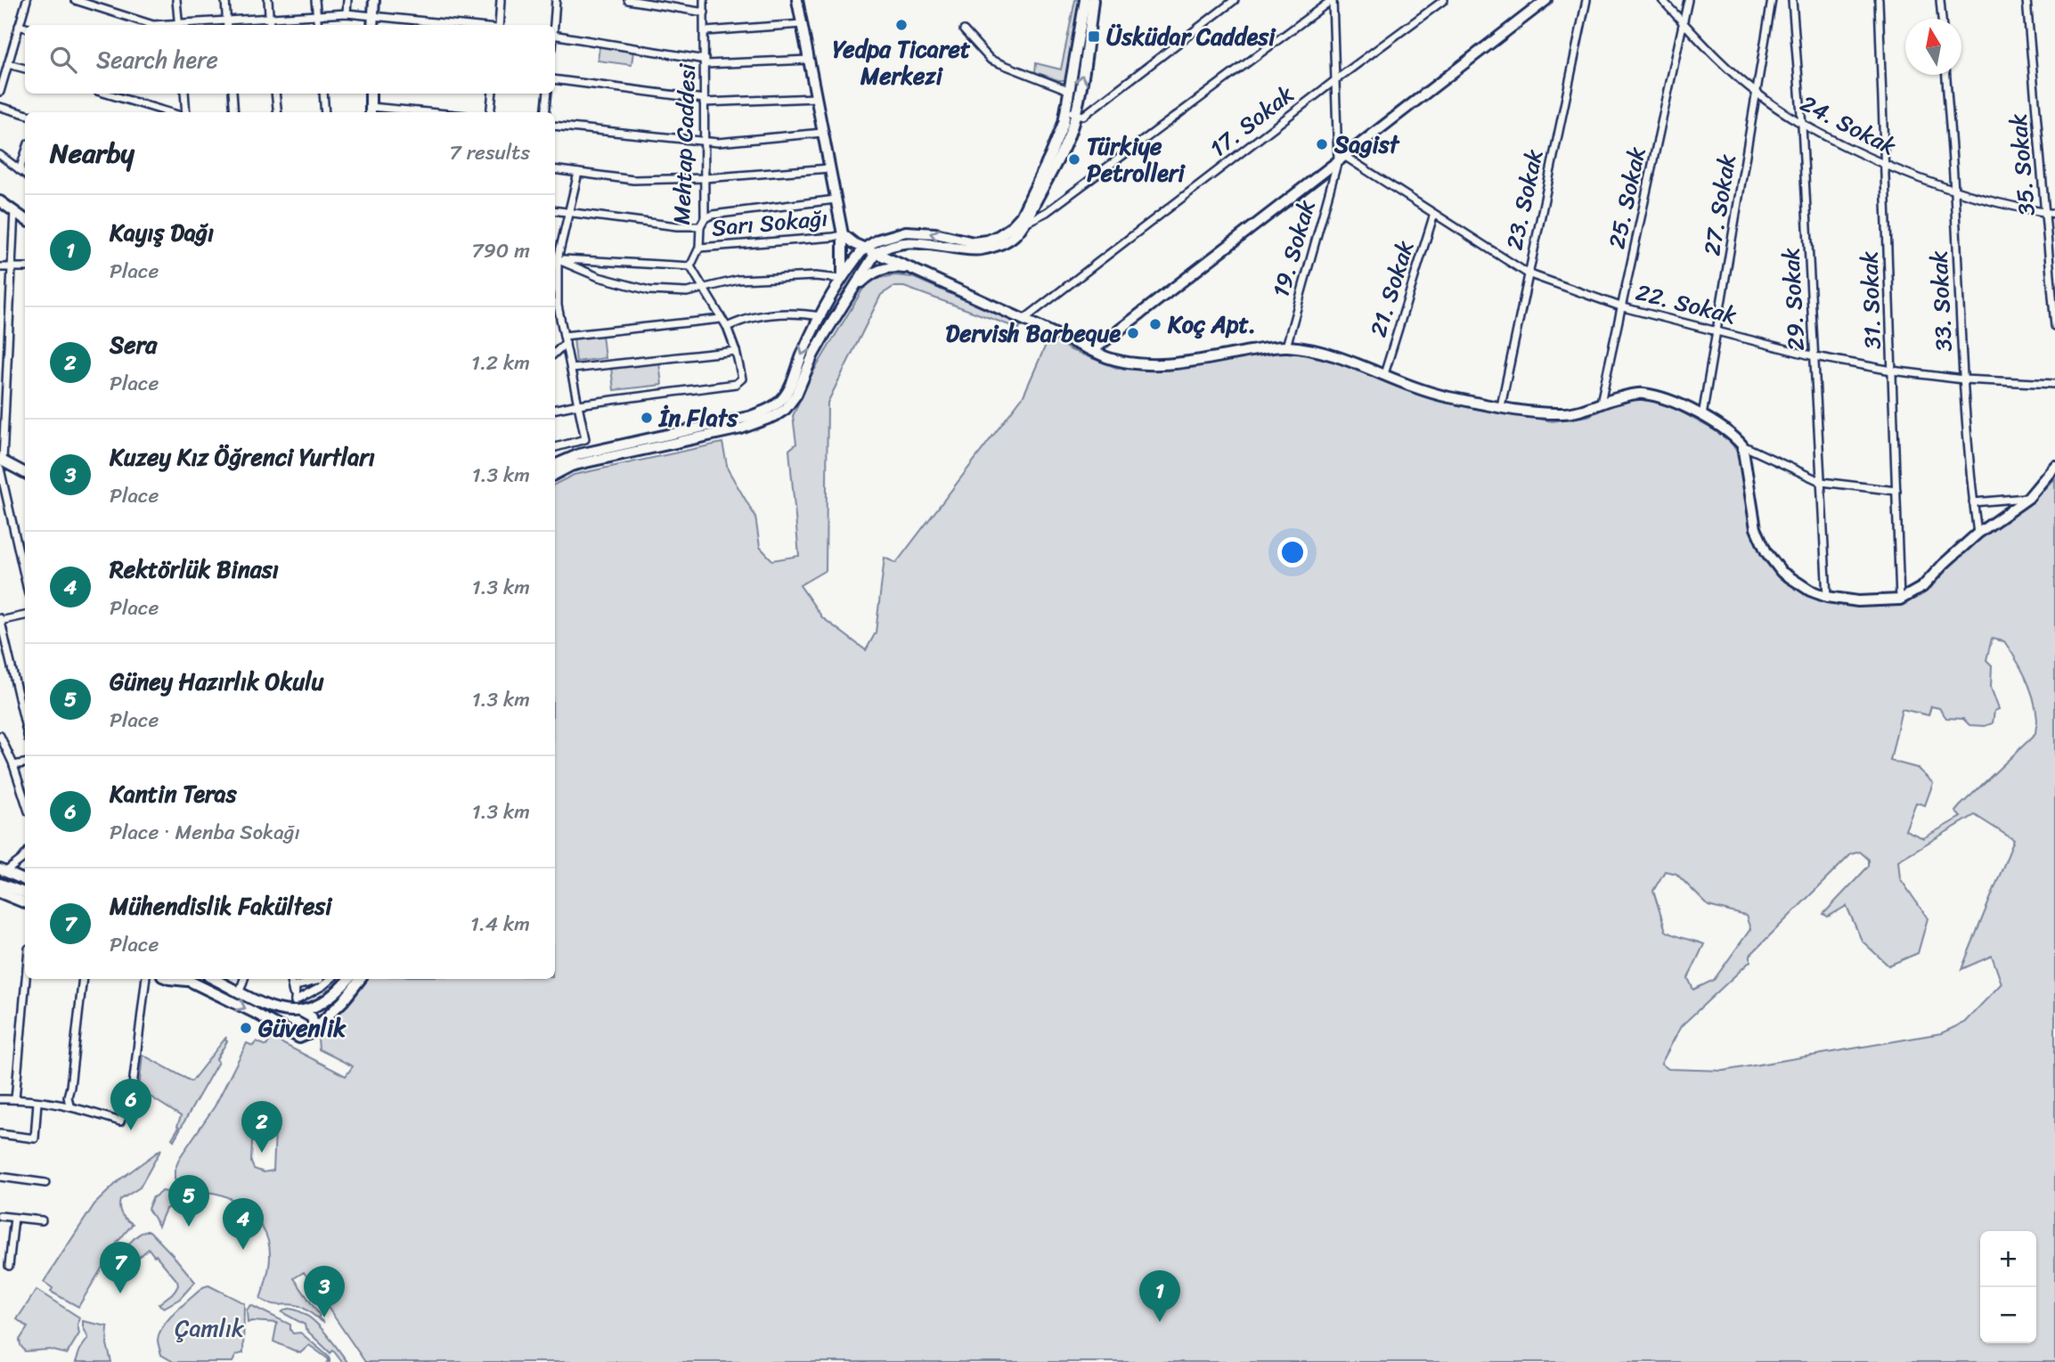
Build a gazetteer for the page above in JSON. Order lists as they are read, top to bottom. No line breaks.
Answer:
{"streets":{"street":["17. Sokak","24. Sokak","Mehtap Caddesi","35. Sokak","25. Sokak","23. Sokak","27. Sokak","Sarı Sokağı","19. Sokak","21. Sokak","29. Sokak","31. Sokak","33. Sokak","22. Sokak"]},"crossings":[["17. Sokak","19. Sokak"],["24. Sokak","35. Sokak"],["24. Sokak","25. Sokak"],["24. Sokak","27. Sokak"],["24. Sokak","29. Sokak"],["24. Sokak","31. Sokak"],["24. Sokak","33. Sokak"],["Mehtap Caddesi","Sarı Sokağı"],["25. Sokak","22. Sokak"],["23. Sokak","22. Sokak"],["27. Sokak","22. Sokak"],["19. Sokak","22. Sokak"],["21. Sokak","22. Sokak"],["29. Sokak","22. Sokak"],["31. Sokak","22. Sokak"],["33. Sokak","22. Sokak"]],"parks":["Çamlık"],"places":{"other":["Yedpa Ticaret Merkezi","Sagist","Türkiye Petrolleri","Koç Apt.","Dervish Barbeque","İn Flats","Güvenlik"],"transit":["Üsküdar Caddesi"]},"north":"top","page":{"search":"Search here","heading":["Nearby","7 results"],"list":[{"mark":"1","name":"Kayış Dağı","note":"Place","value":"790 m"},{"mark":"2","name":"Sera","note":"Place","value":"1.2 km"},{"mark":"3","name":"Kuzey Kız Öğrenci Yurtları","note":"Place","value":"1.3 km"},{"mark":"4","name":"Rektörlük Binası","note":"Place","value":"1.3 km"},{"mark":"5","name":"Güney Hazırlık Okulu","note":"Place","value":"1.3 km"},{"mark":"6","name":"Kantin Teras","note":"Place · Menba Sokağı","value":"1.3 km"},{"mark":"7","name":"Mühendislik Fakültesi","note":"Place","value":"1.4 km"}],"pins":["6","2","5","4","7","3","1"],"map_buttons":["+","−"]}}
